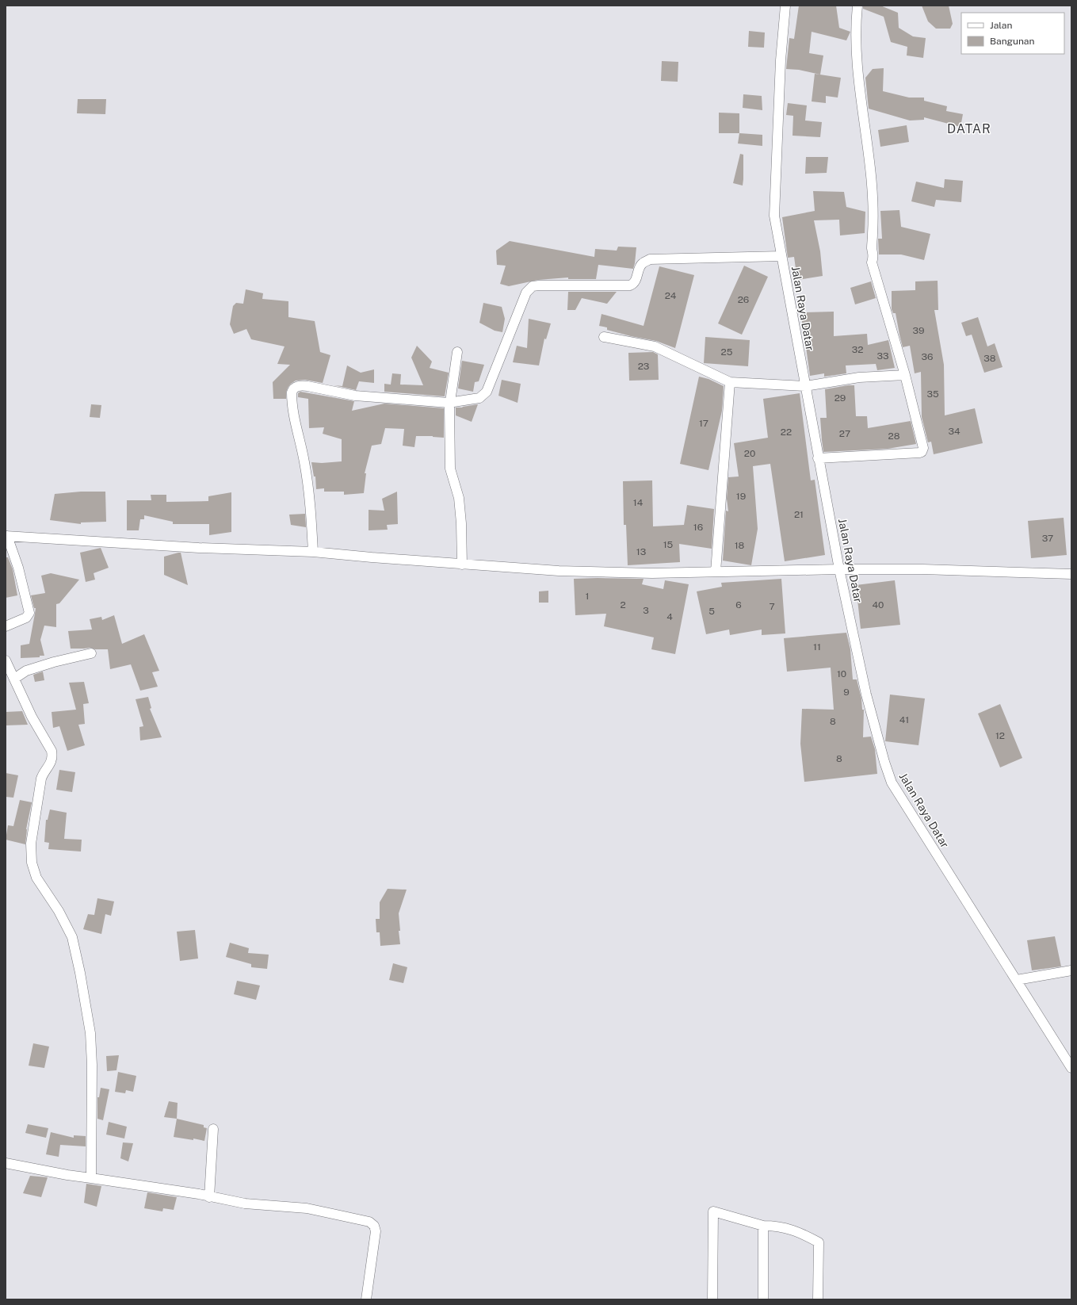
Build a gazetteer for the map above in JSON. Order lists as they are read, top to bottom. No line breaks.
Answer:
{"streets":{"street":["Jalan Raya Datar"]},"districts":["DATAR"],"house_numbers":["24","26","39","32","25","33","36","38","23","35","29","17","34","22","27","28","20","19","14","21","16","37","15","18","13","1","2","6","40","7","3","5","4","11","10","9","41","8","12","8"],"legend":["Jalan","Bangunan"]}
